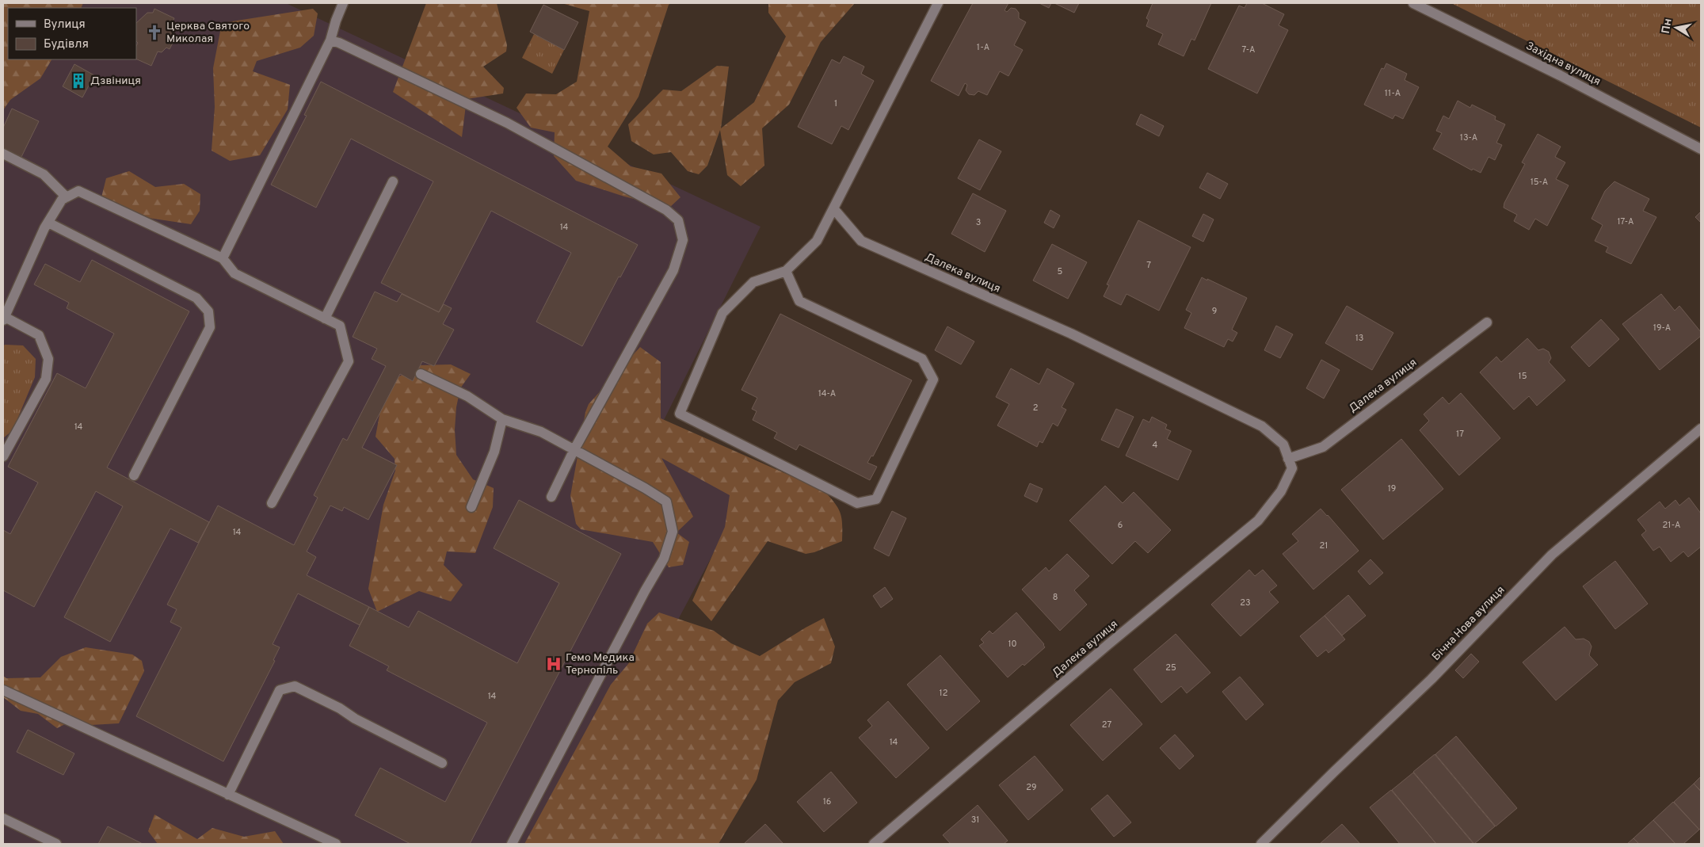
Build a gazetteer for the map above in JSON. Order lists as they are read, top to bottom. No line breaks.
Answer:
{"streets":{"street":["Західна вулиця","Далека вулиця","Бічна Нова вулиця"]},"places":{"church":["Церква Святого Миколая"],"building":["Дзвіниця"],"hospital":["Гемо Медика Тернопіль"]},"house_numbers":["1-А","7-А","11-А","1","13-А","15-А","17-А","3","14","7","5","9","19-А","13","15","14-А","2","14","17","4","19","6","21-А","14","21","8","23","10","25","12","14","27","14","29","16","31"],"legend":["Вулиця","Будівля"],"north":"left"}
